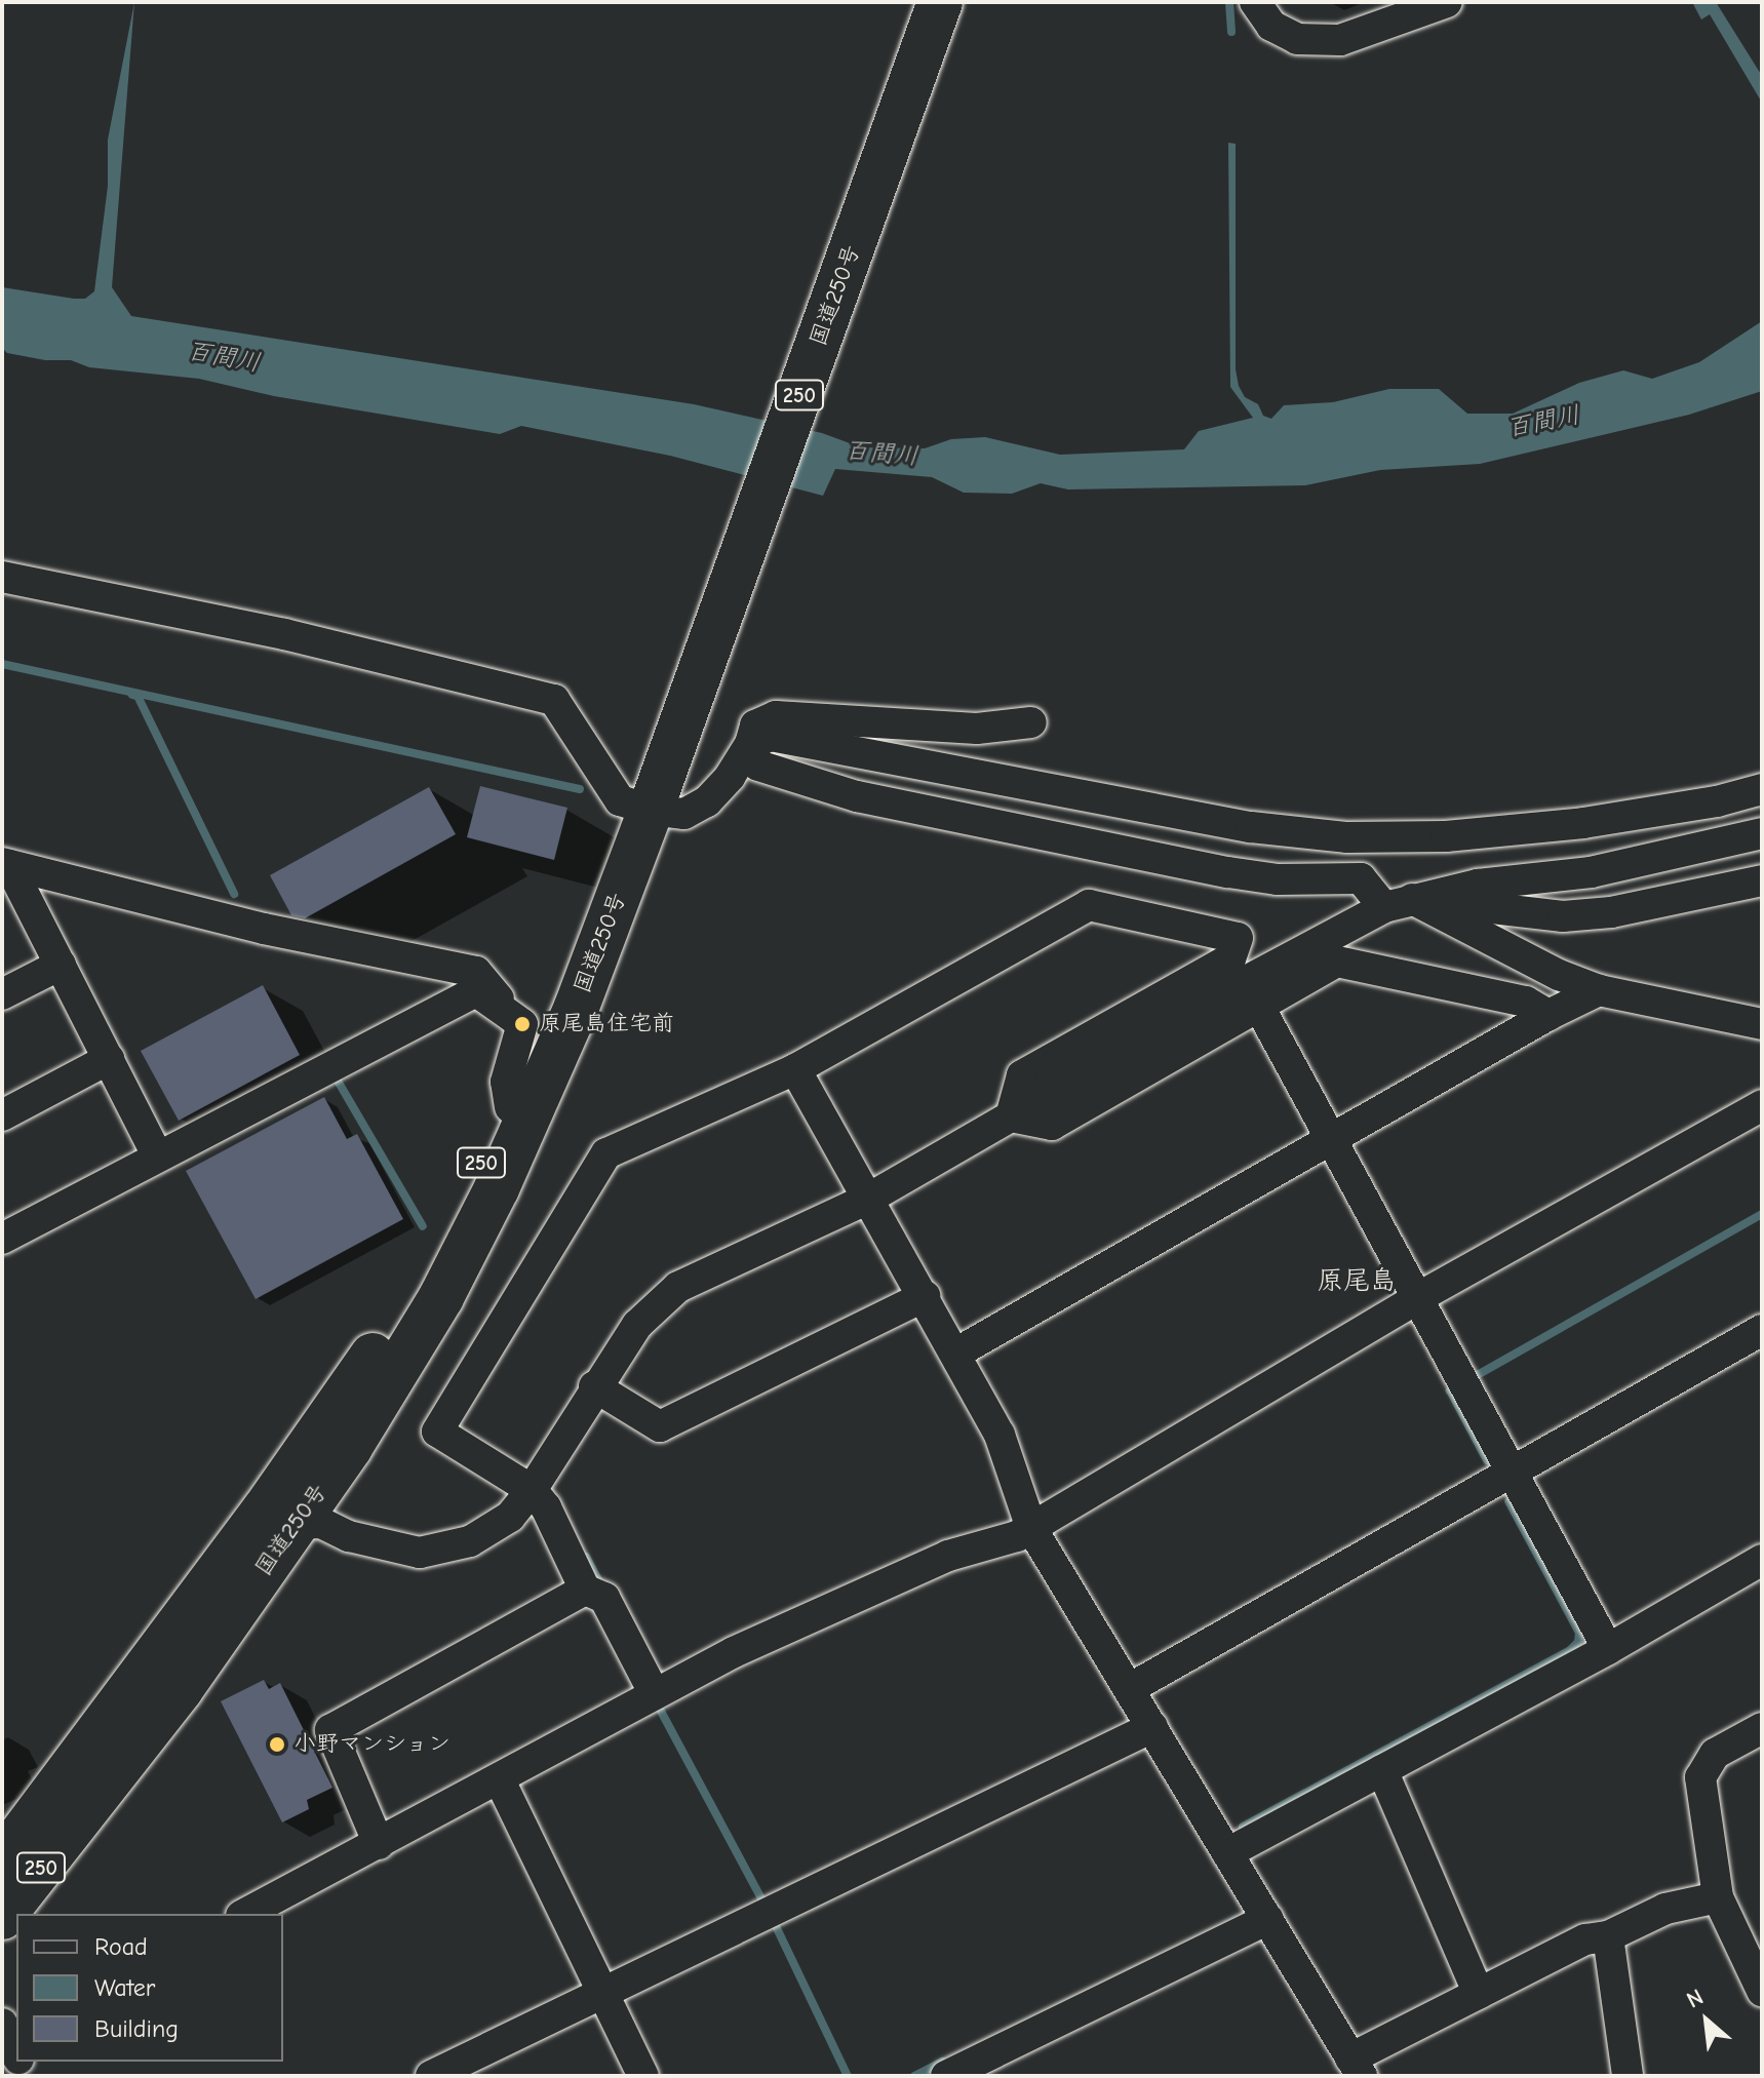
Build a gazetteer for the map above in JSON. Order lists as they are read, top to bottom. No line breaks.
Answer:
{"streets":{"highway":["国道250号","250"]},"districts":["原尾島"],"water":["百間川"],"places":["原尾島住宅前","小野マンション"],"legend":["Road","Water","Building"],"north":"top left"}
